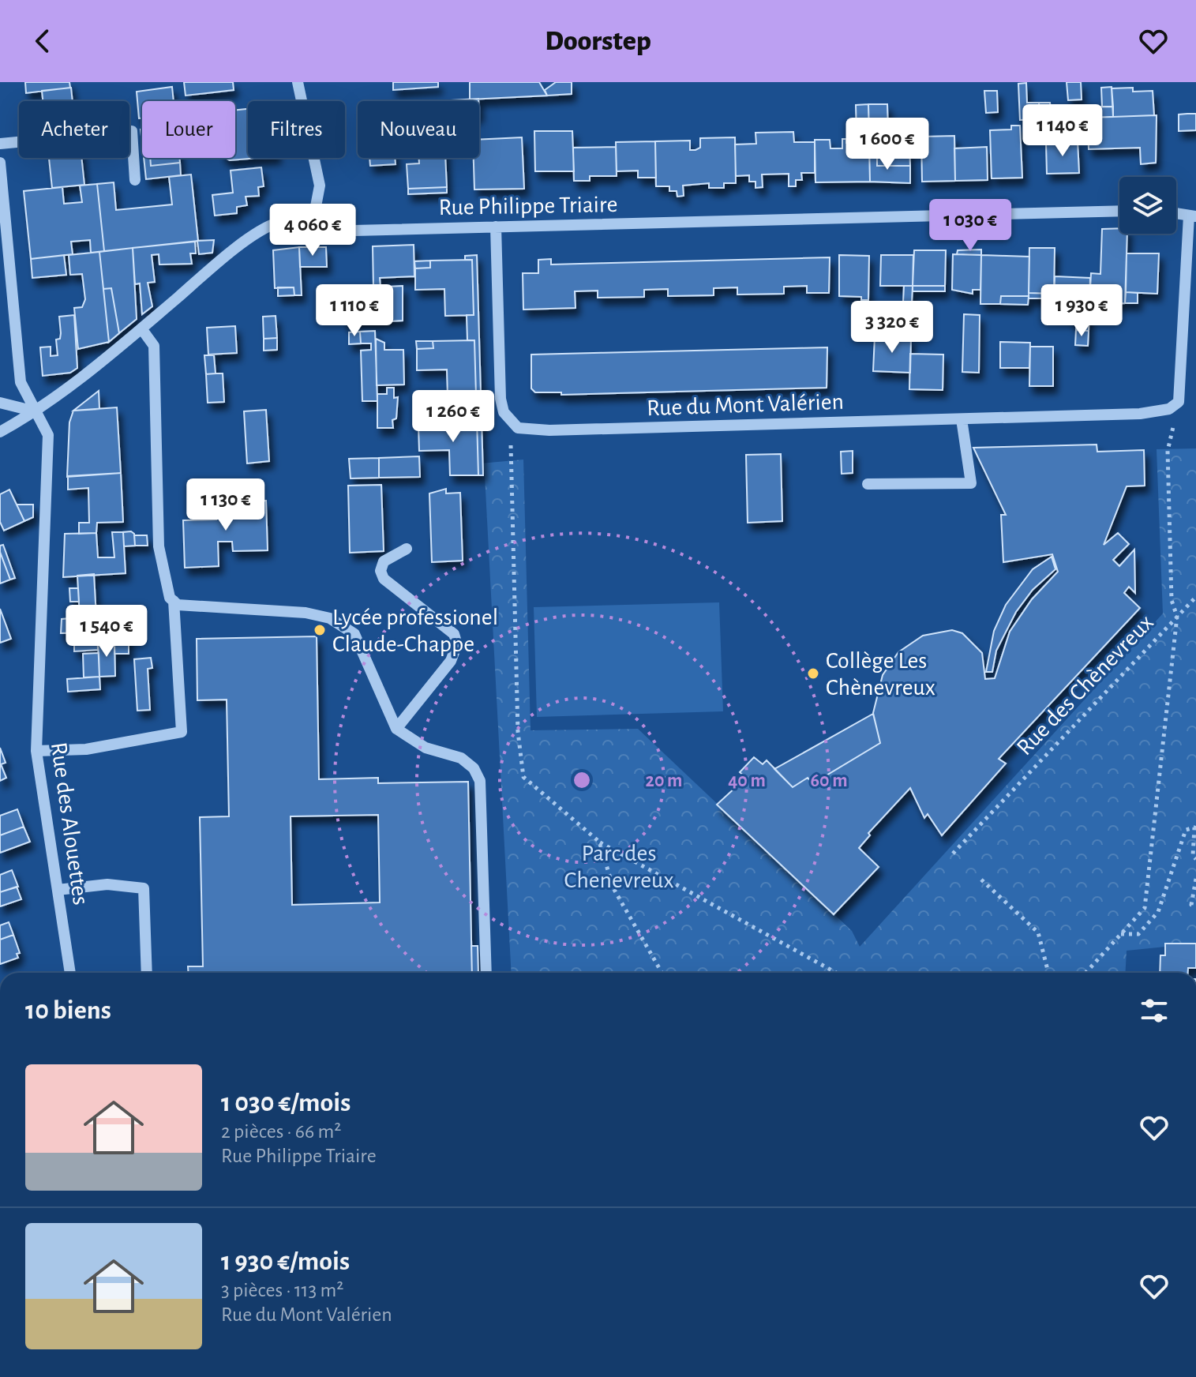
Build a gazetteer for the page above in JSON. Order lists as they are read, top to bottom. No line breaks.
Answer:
{"streets":{"street":["Rue Philippe Triaire","Rue du Mont Valérien","Rue des Alouettes"],"path":["Rue des Chènevreux"]},"crossings":[["Rue Philippe Triaire","Rue des Alouettes"],["Rue du Mont Valérien","Rue des Chènevreux"]],"parks":["Parc des Chenevreux"],"places":["Lycée professionel Claude-Chappe","Collège Les Chènevreux"],"page":{"header":"Doorstep","chip":["Acheter","Louer","Filtres","Nouveau"],"price":["1 140 €","1 600 €","1 030 €","4 060 €","1 110 €","1 930 €","3 320 €","1 260 €","1 130 €","1 540 €"],"heading":"10 biens","list":[{"name":"1 030 €/mois","note":"2 pièces · 66 m² · Rue Philippe Triaire"},{"name":"1 930 €/mois","note":"3 pièces · 113 m² · Rue du Mont Valérien"}]},"rings":["20 m","40 m","60 m"]}
